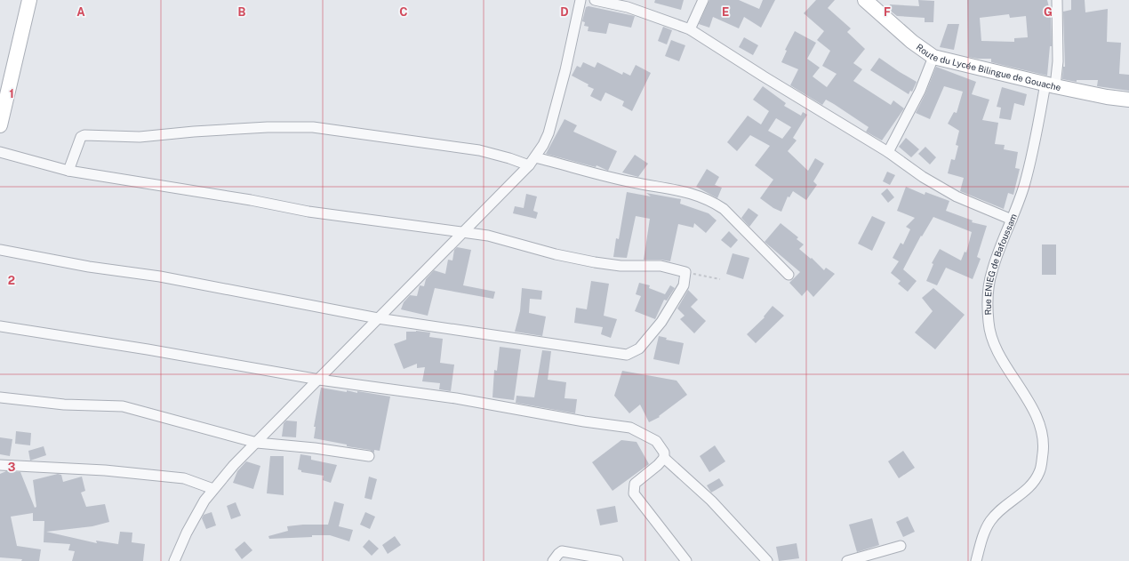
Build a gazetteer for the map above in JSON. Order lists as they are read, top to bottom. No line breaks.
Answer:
{"streets":{"street":["Route du Lycée Bilingue de Gouache","Rue ENIEG de Bafoussam"]},"crossings":[["Route du Lycée Bilingue de Gouache","Rue ENIEG de Bafoussam"]],"grid":{"columns":["A","B","C","D","E","F","G"],"rows":["1","2","3"]}}
